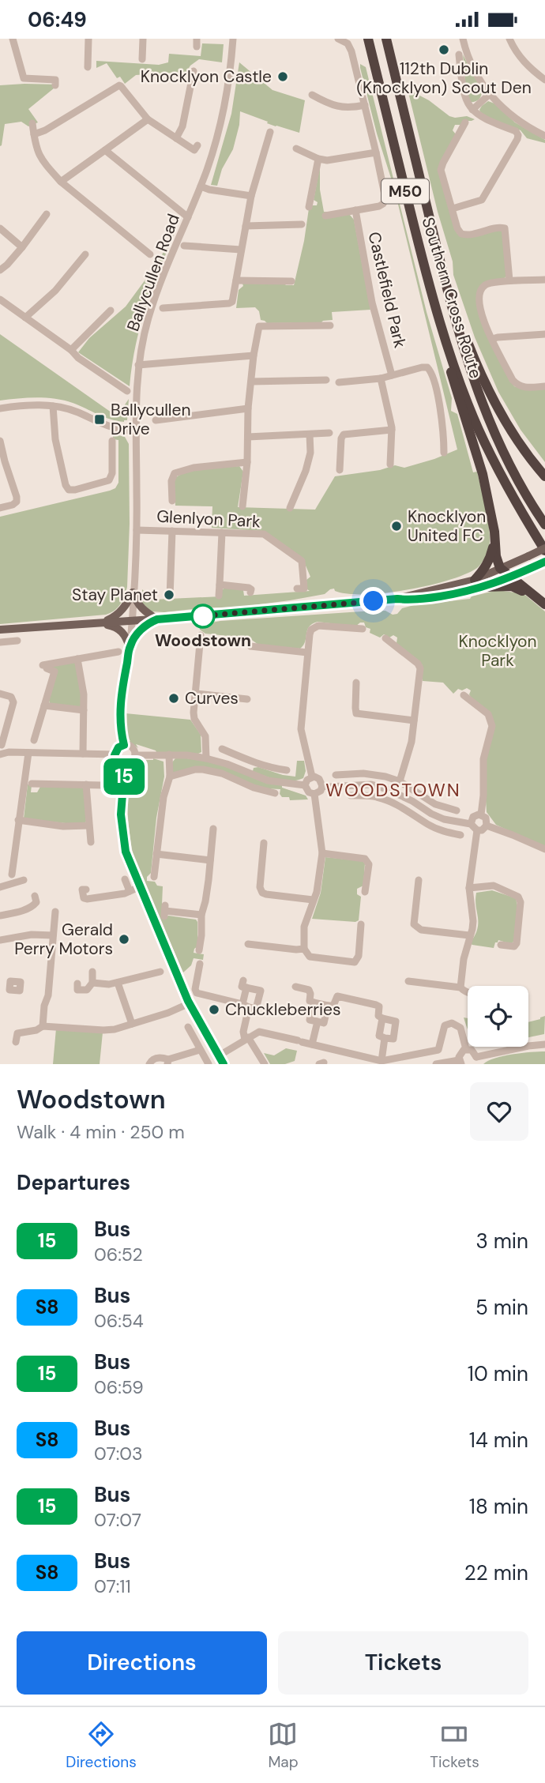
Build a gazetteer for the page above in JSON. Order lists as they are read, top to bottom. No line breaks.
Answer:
{"streets":{"highway":["M50","Southern Cross Route"],"street":["Ballycullen Road","Castlefield Park","Glenlyon Park"]},"crossings":[["M50","Southern Cross Route"],["Ballycullen Road","Glenlyon Park"]],"districts":["WOODSTOWN"],"parks":["Knocklyon Park"],"places":{"other":["112th Dublin (Knocklyon) Scout Den","Knocklyon Castle","Knocklyon United FC","Stay Planet","Woodstown","Curves","Gerald Perry Motors","Chuckleberries"],"transit":["Ballycullen Drive"]},"lines":["bus line 15"],"page":{"status":"06:49","on_map":"15","heading":[["Woodstown","Walk · 4 min · 250 m"],"Departures"],"list":[{"mark":"15","name":"Bus","note":"06:52","value":"3 min"},{"mark":"S8","name":"Bus","note":"06:54","value":"5 min"},{"mark":"15","name":"Bus","note":"06:59","value":"10 min"},{"mark":"S8","name":"Bus","note":"07:03","value":"14 min"},{"mark":"15","name":"Bus","note":"07:07","value":"18 min"},{"mark":"S8","name":"Bus","note":"07:11","value":"22 min"}],"buttons":["Directions","Tickets"],"tabs":["Directions","Map","Tickets"]}}
